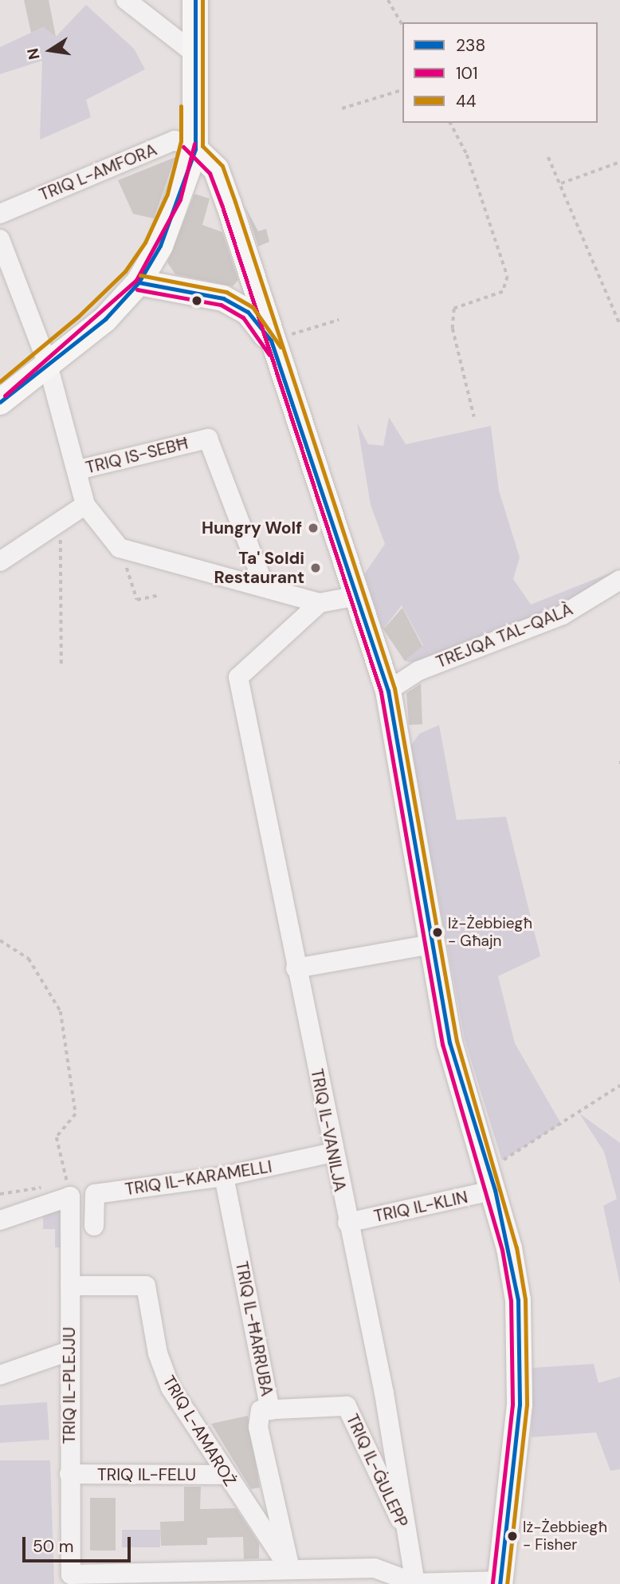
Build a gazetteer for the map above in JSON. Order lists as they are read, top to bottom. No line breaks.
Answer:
{"streets":{"street":["TRIQ L-AMFORA","TRIQ IS-SEBĦ","TREJQA TAL-QALÀ","TRIQ IL-VANILJA","TRIQ IL-KARAMELLI","TRIQ IL-KLIN","TRIQ IL-ĦARRUBA","TRIQ IL-PLEJJU","TRIQ L-AMAROŻ","TRIQ IL-ĠULEPP","TRIQ IL-FELU"]},"crossings":[["TRIQ IL-VANILJA","TRIQ IL-KARAMELLI"],["TRIQ IL-VANILJA","TRIQ IL-KLIN"],["TRIQ IL-VANILJA","TRIQ IL-ĠULEPP"],["TRIQ IL-KARAMELLI","TRIQ IL-ĦARRUBA"],["TRIQ IL-ĦARRUBA","TRIQ L-AMAROŻ"],["TRIQ IL-ĦARRUBA","TRIQ IL-ĠULEPP"],["TRIQ IL-PLEJJU","TRIQ L-AMAROŻ"],["TRIQ IL-PLEJJU","TRIQ IL-FELU"],["TRIQ L-AMAROŻ","TRIQ IL-FELU"]],"places":["Hungry Wolf","Ta' Soldi Restaurant","Iż-Żebbiegħ - Għajn","Iż-Żebbiegħ - Fisher"],"lines":["transit line 238","transit line 44","transit line 101"],"legend":["238","101","44"],"scale_bar":"50 m","north":"left"}
